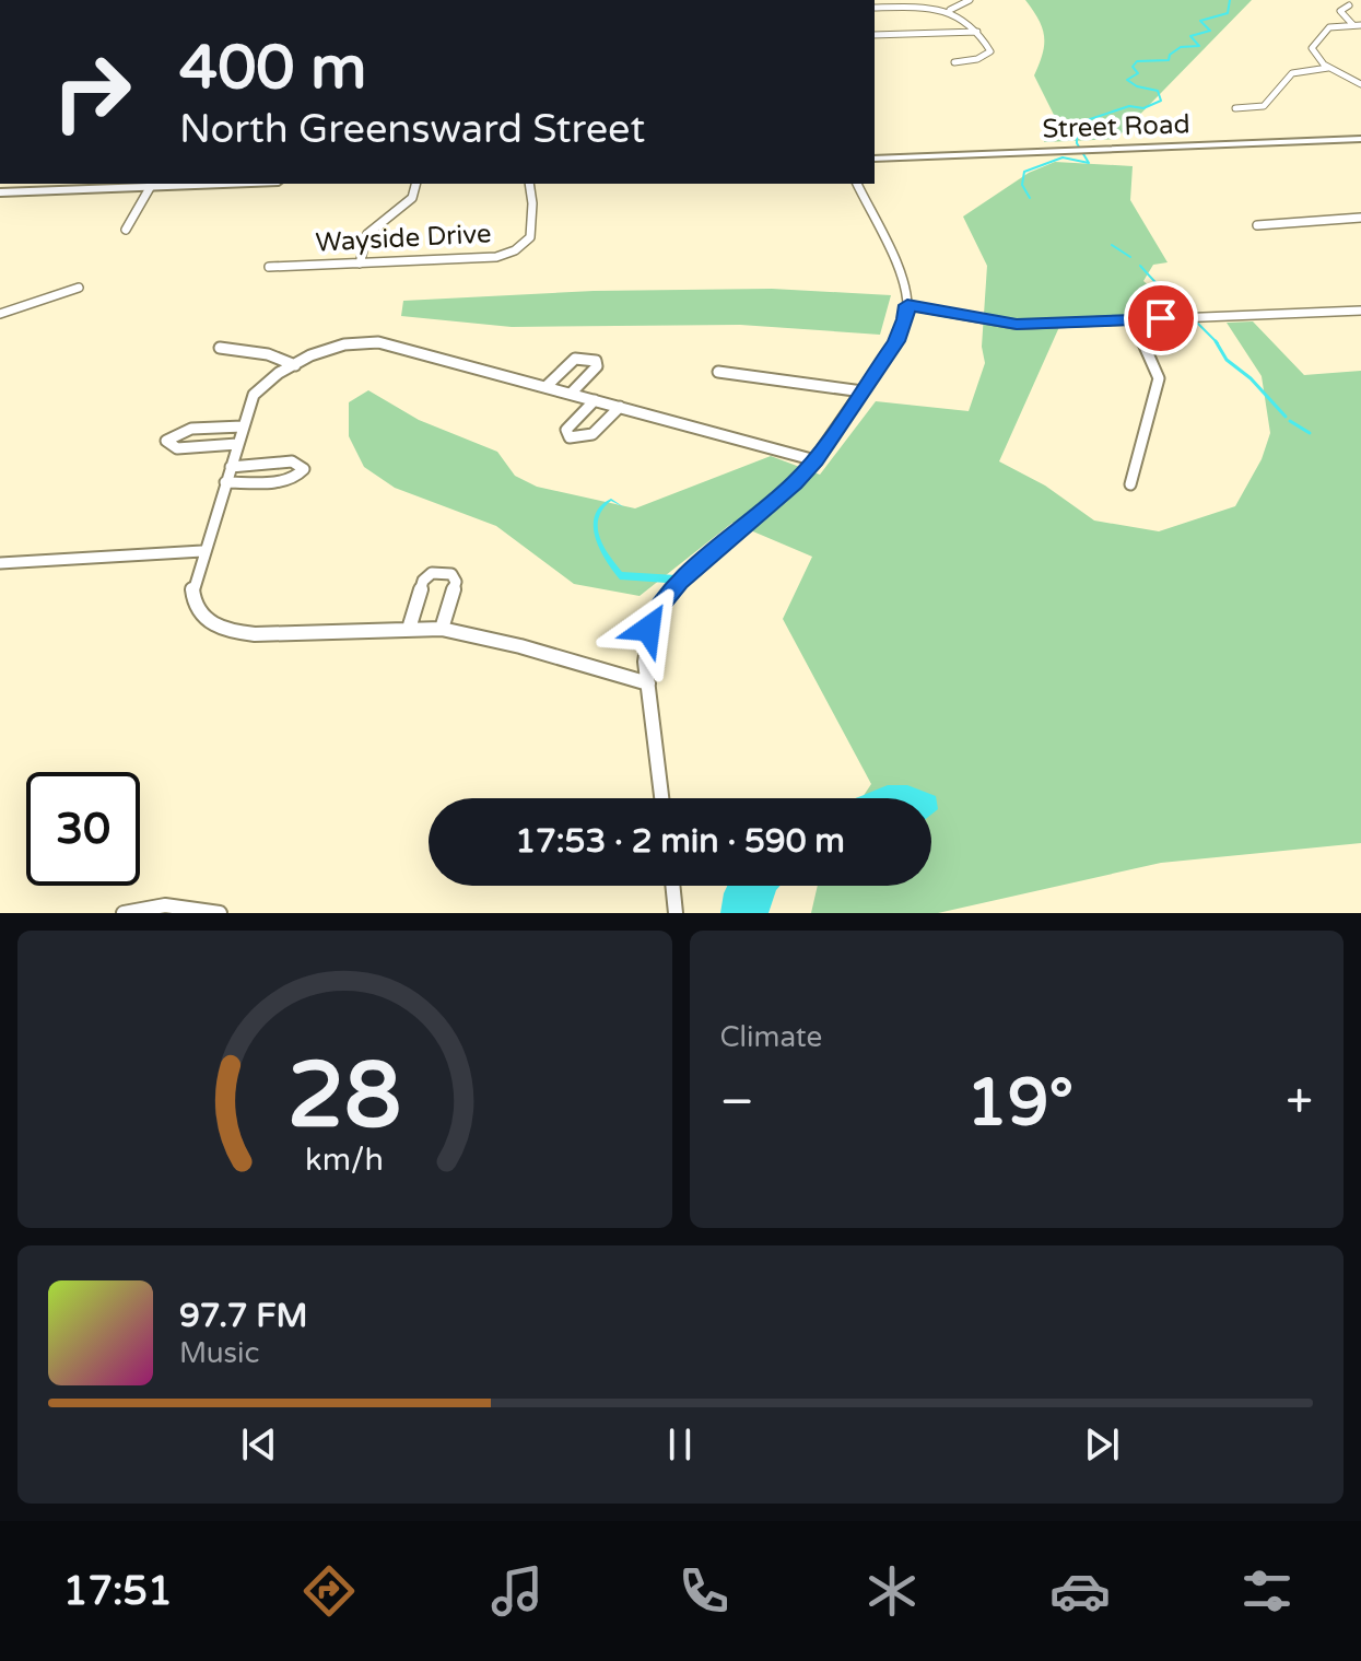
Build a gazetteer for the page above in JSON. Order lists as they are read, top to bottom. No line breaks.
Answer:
{"streets":{"main road":["Street Road"],"street":["Wayside Drive"]},"page":{"turn":["400 m","North Greensward Street"],"limit":"30","trip":"17:53 · 2 min · 590 m","tile":"Climate","heat":["−","19°","+"],"song":["97.7 FM","Music"],"tabs":"17:51","gauge":["28","km/h"]}}
